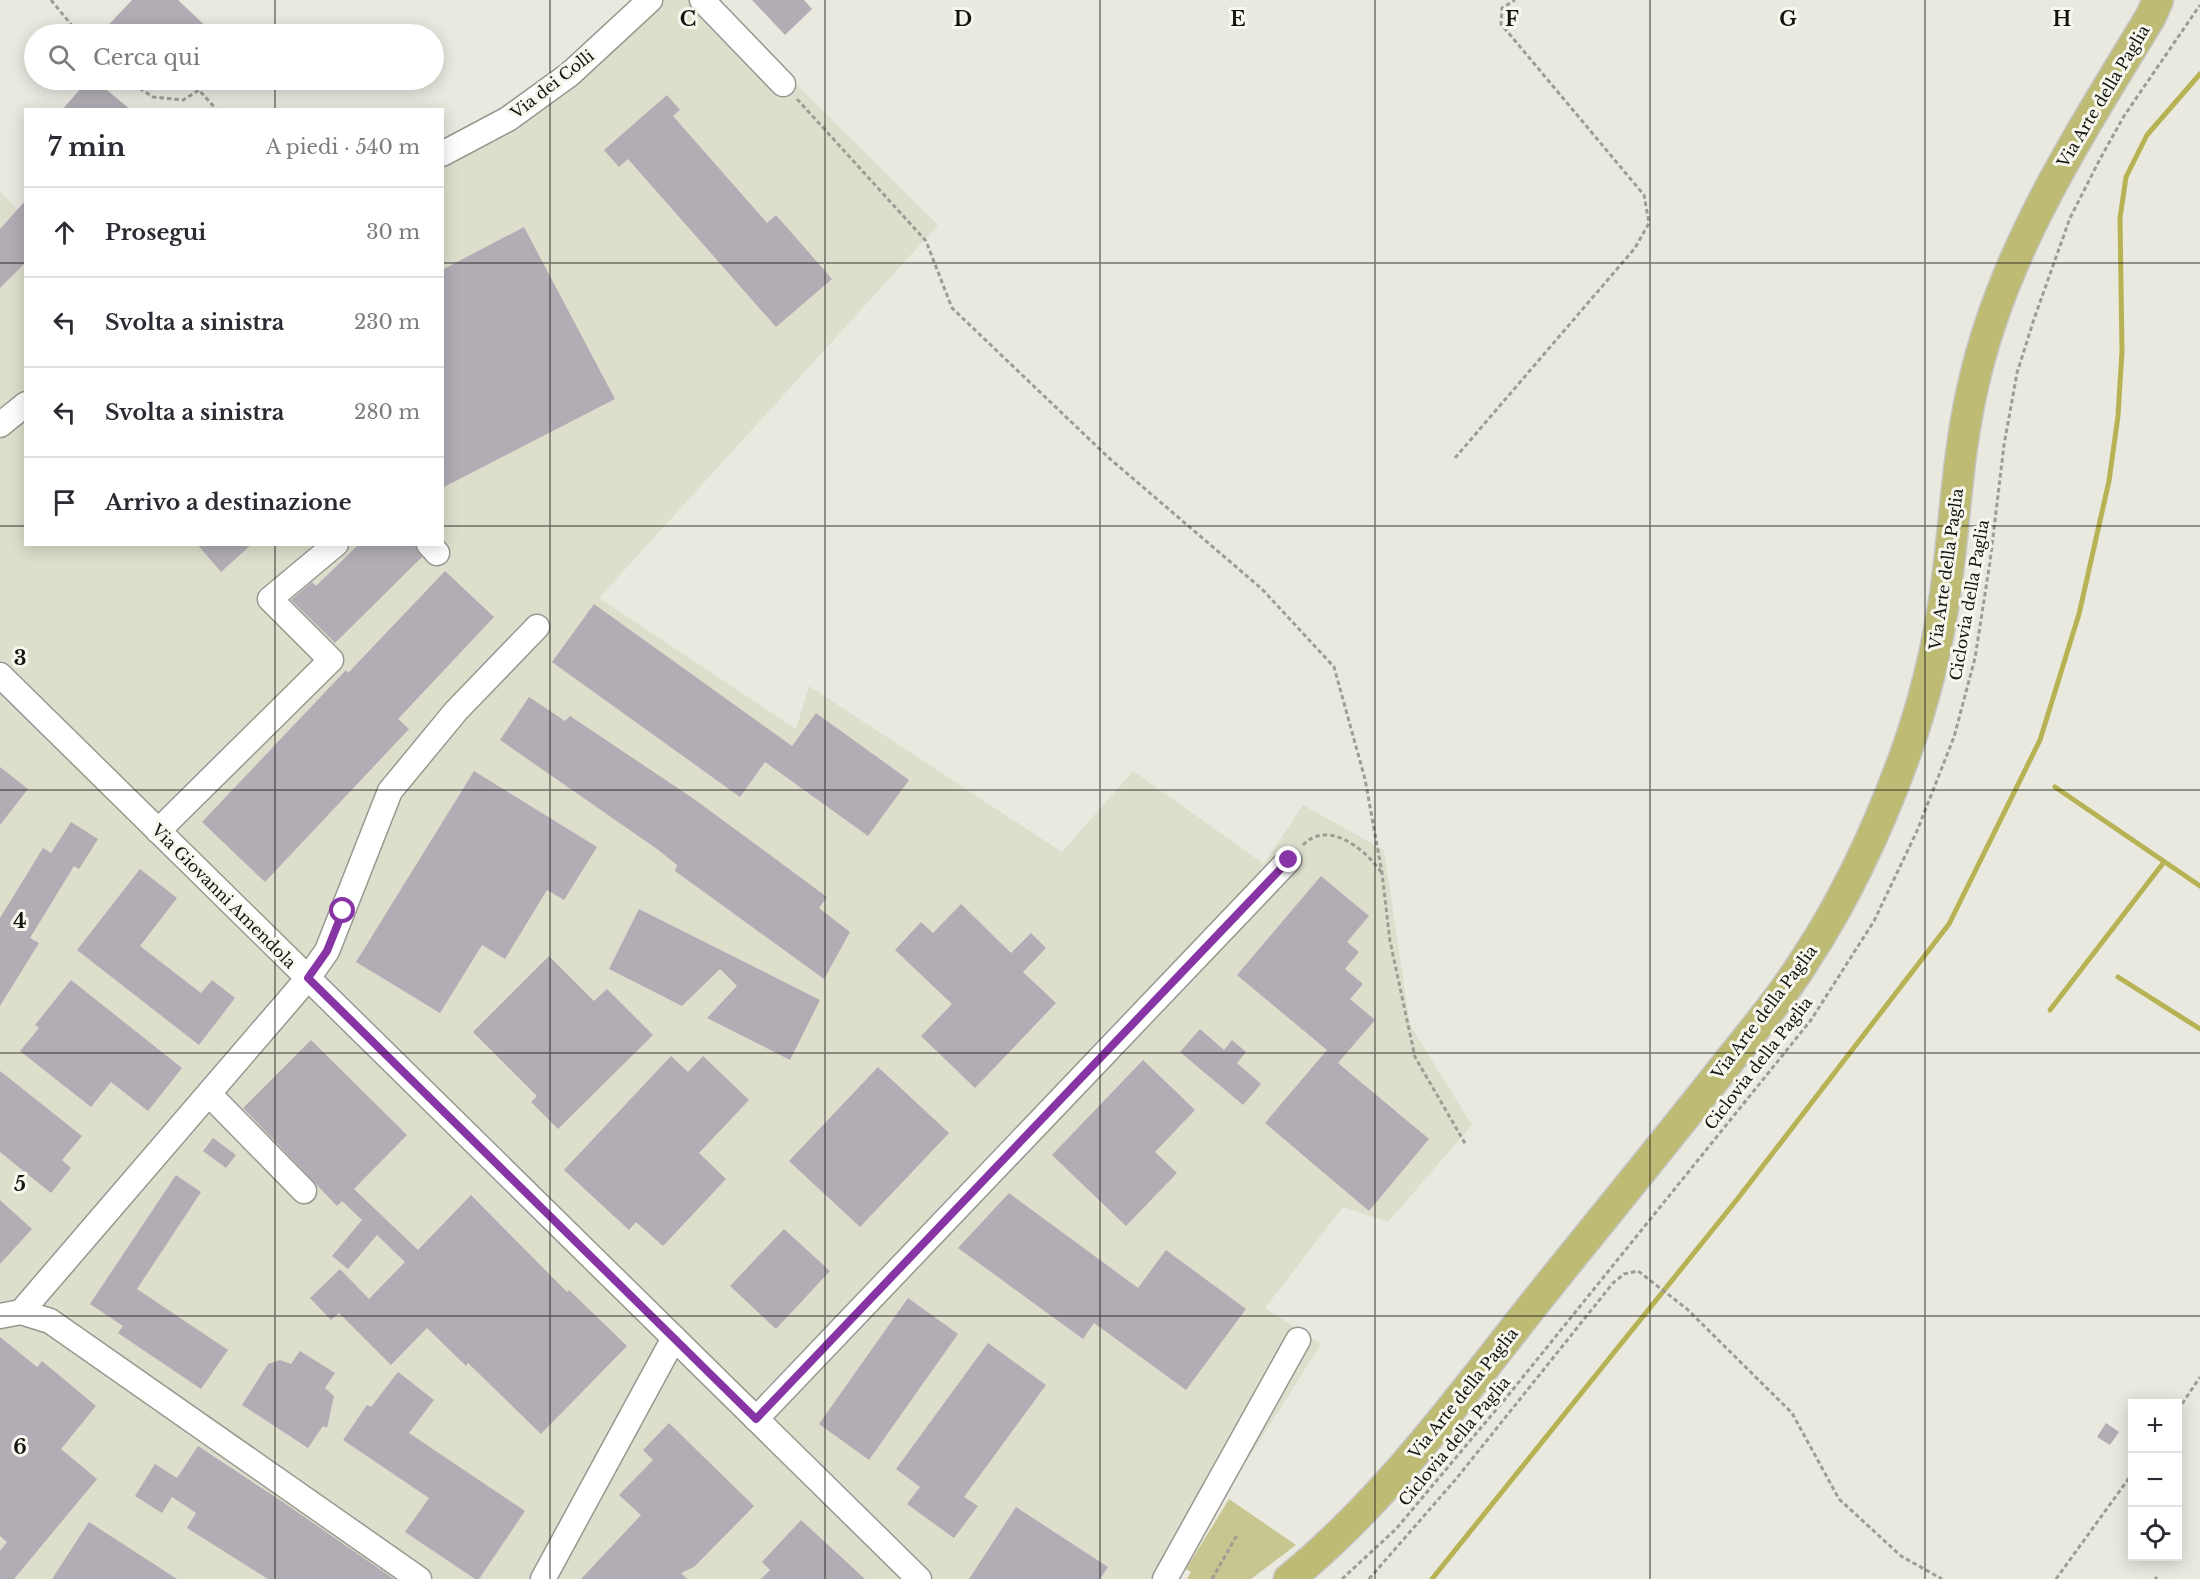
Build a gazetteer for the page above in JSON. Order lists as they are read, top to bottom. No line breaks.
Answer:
{"streets":{"main road":["Via Arte della Paglia"],"street":["Via dei Colli","Via Giovanni Amendola"],"path":["Ciclovia della Paglia"]},"page":{"search":"Cerca qui","heading":["7 min","A piedi · 540 m"],"list":[["Prosegui","30 m"],["Svolta a sinistra","230 m"],["Svolta a sinistra","280 m"],"Arrivo a destinazione"],"map_buttons":["+","−"]},"grid":{"columns":["C","D","E","F","G","H"],"rows":["3","4","5","6"]}}
